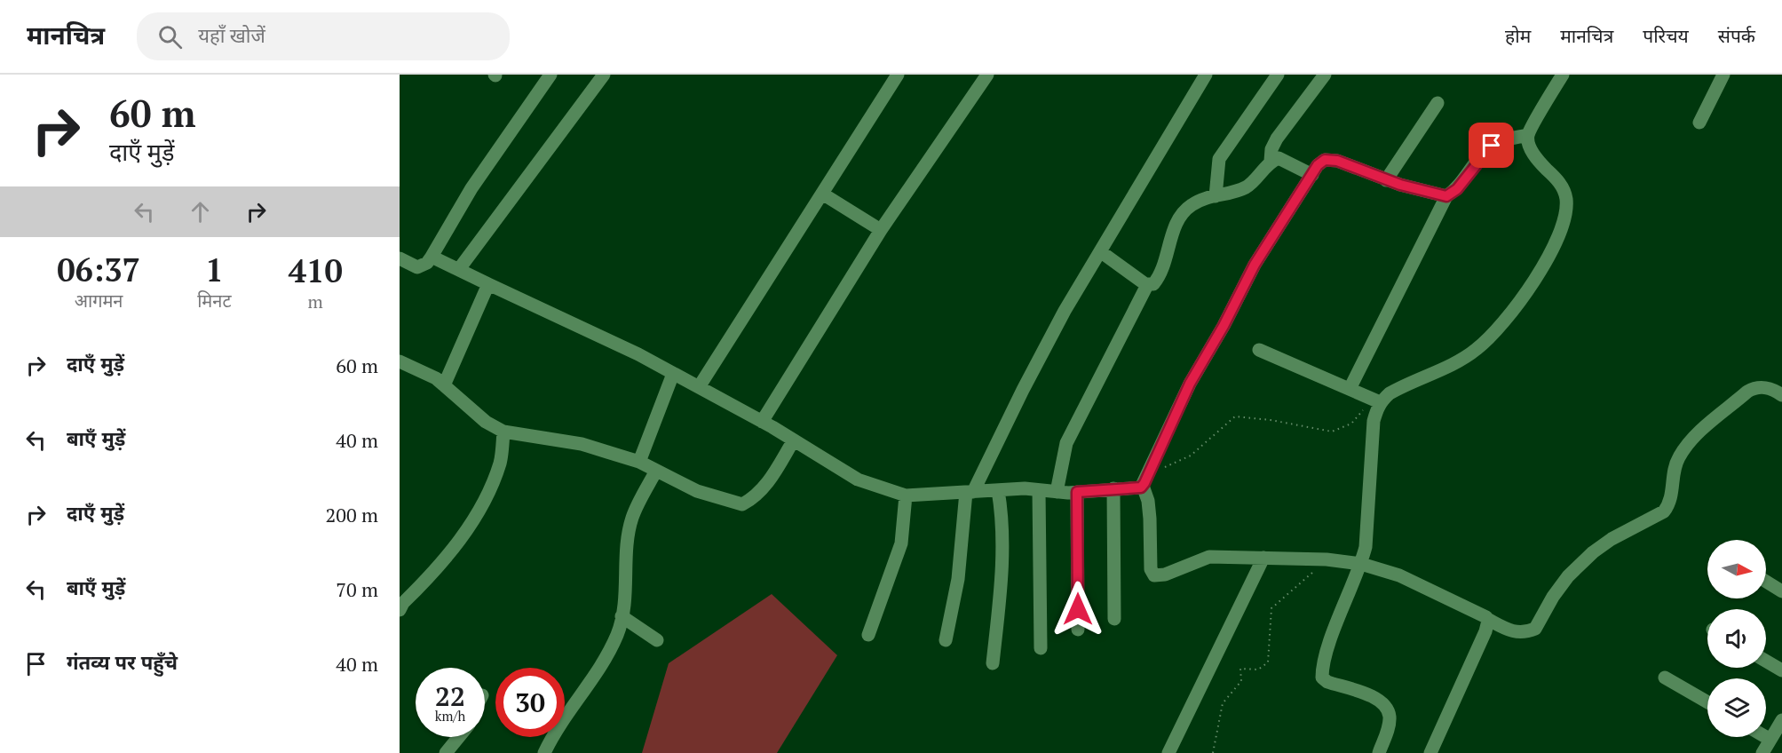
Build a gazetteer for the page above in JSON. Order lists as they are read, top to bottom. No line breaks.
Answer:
{"north":"right","page":{"header":"मानचित्र","search":"यहाँ खोजें","nav":["होम","मानचित्र","परिचय","संपर्क"],"turn":["60 m","दाएँ मुड़ें"],"eta":["06:37","आगमन","1","मिनट","410","m"],"list":[{"name":"दाएँ मुड़ें","value":"60 m"},{"name":"बाएँ मुड़ें","value":"40 m"},{"name":"दाएँ मुड़ें","value":"200 m"},{"name":"बाएँ मुड़ें","value":"70 m"},{"name":"गंतव्य पर पहुँचे","value":"40 m"}],"speed":"22 km/h","limit":"30"}}
